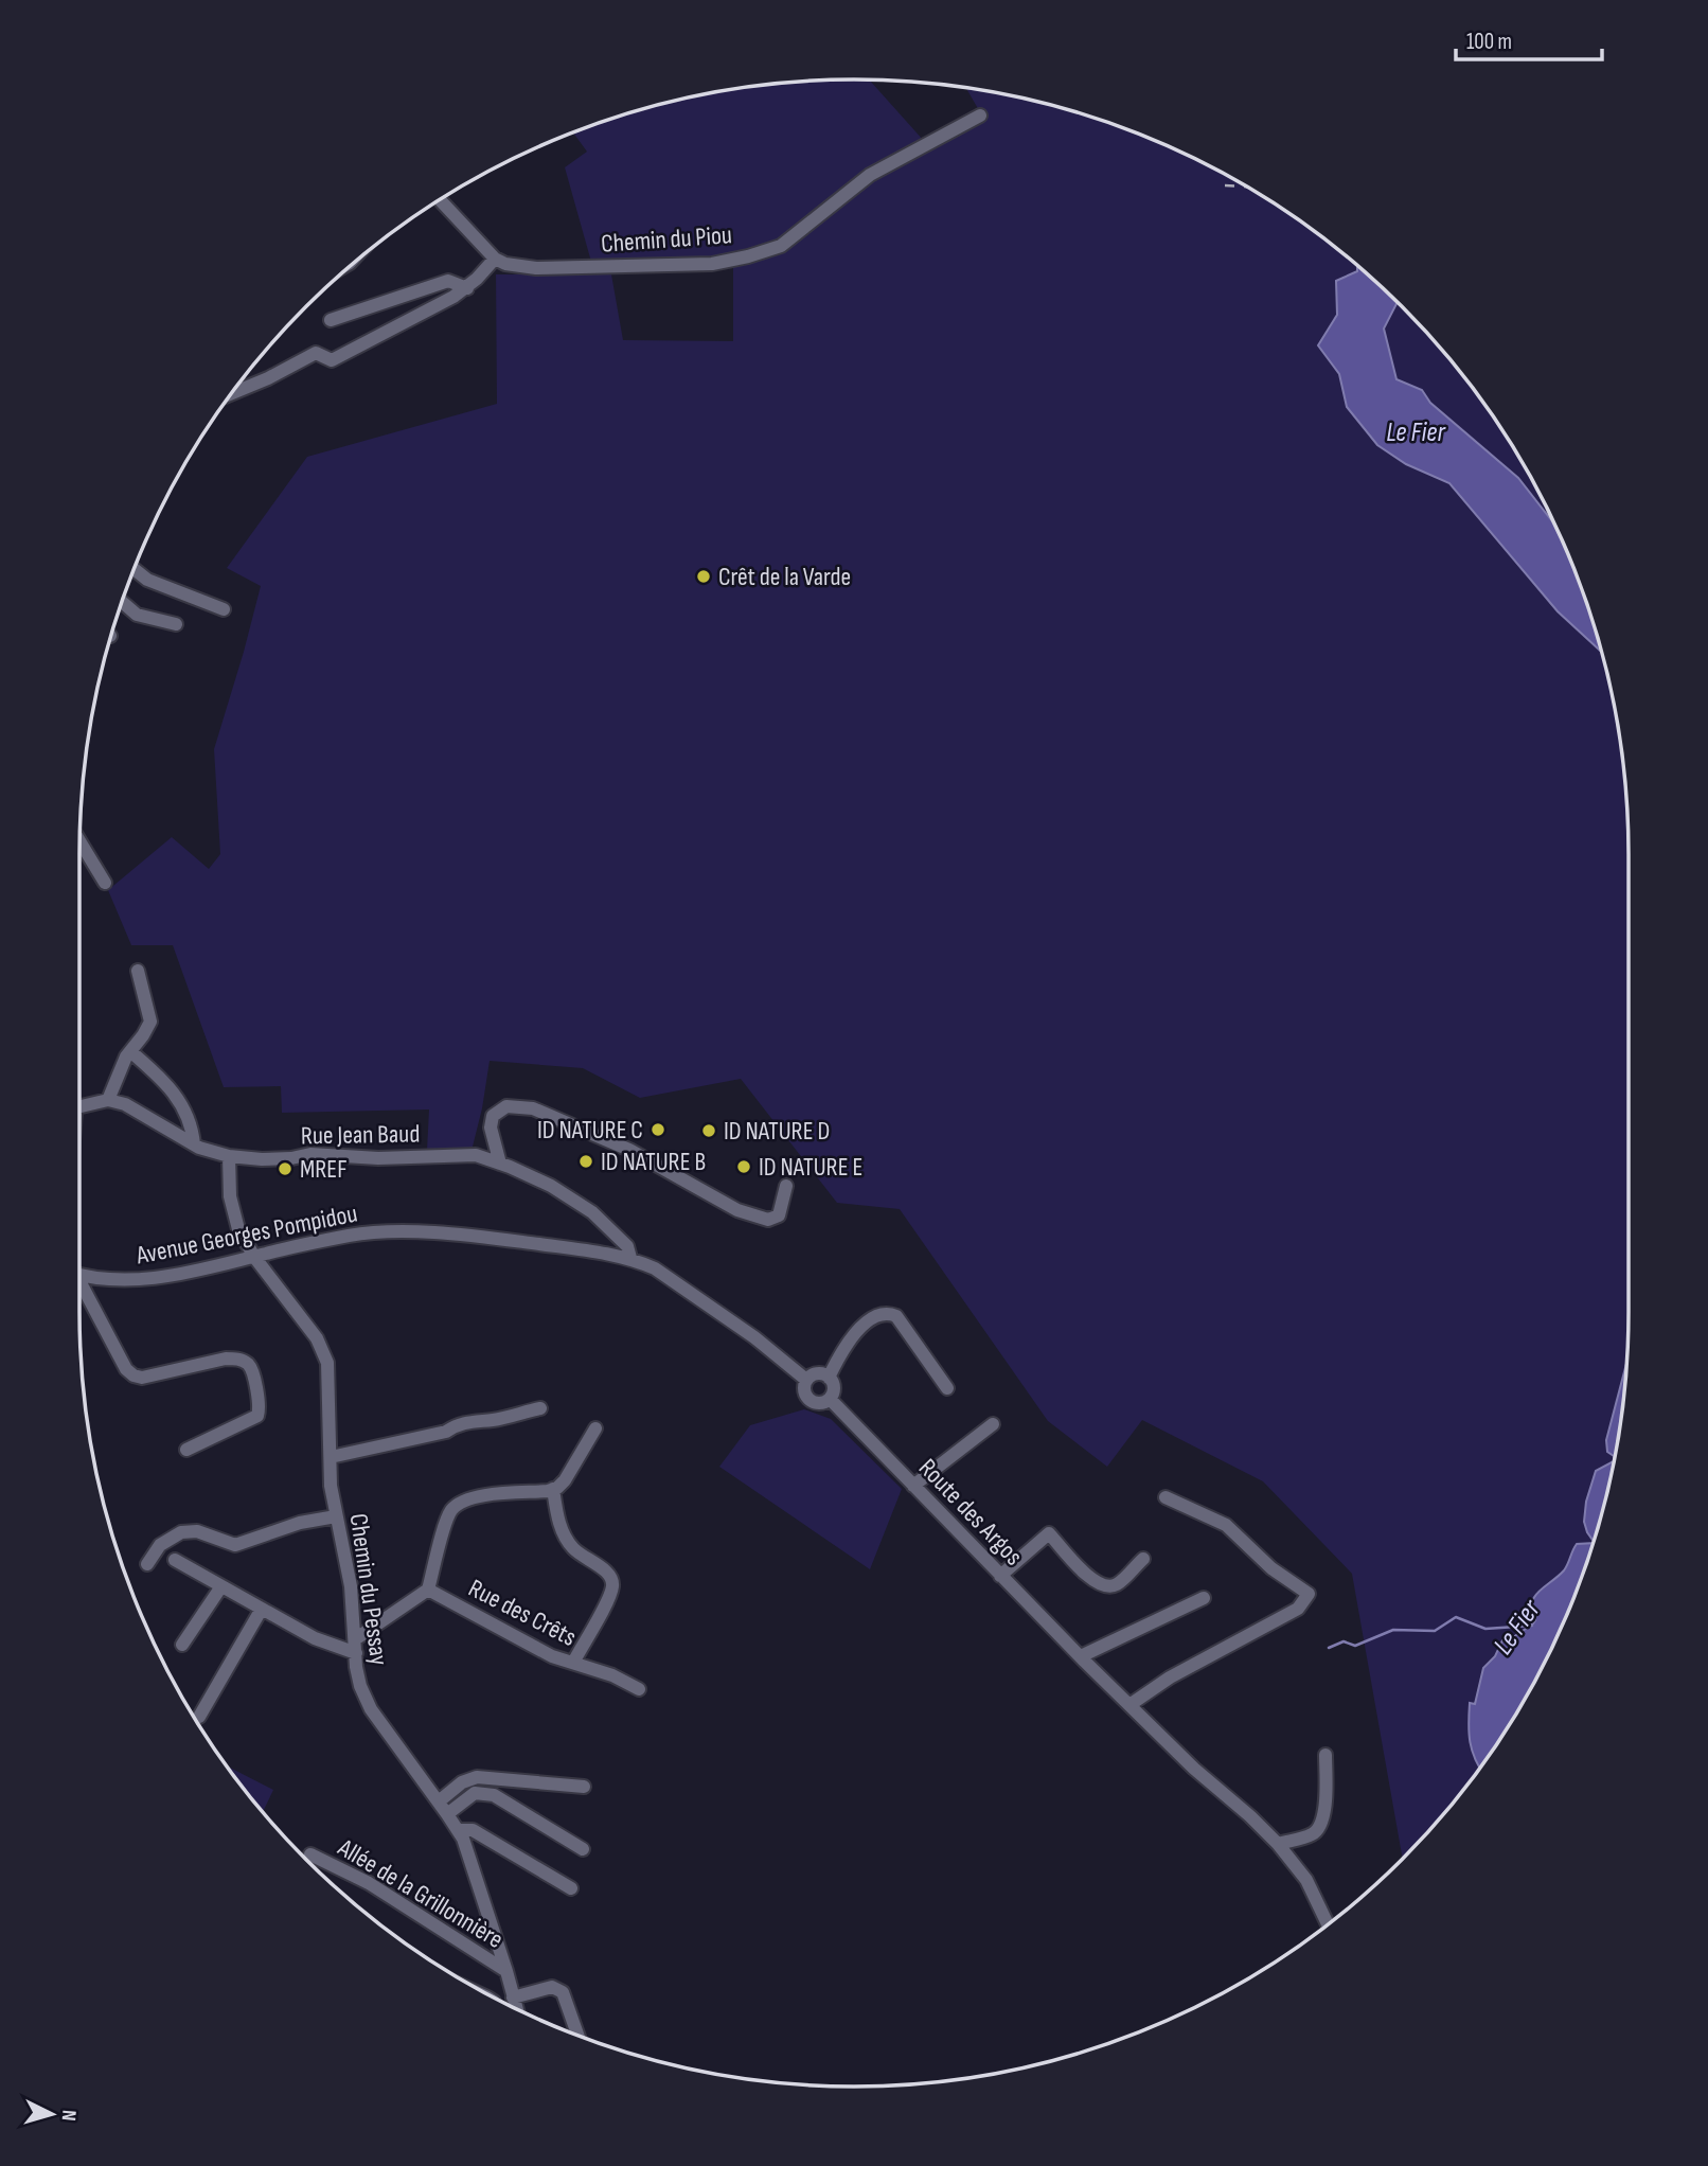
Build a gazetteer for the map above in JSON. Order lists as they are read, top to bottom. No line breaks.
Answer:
{"streets":{"street":["Chemin du Piou","Rue Jean Baud","Avenue Georges Pompidou","Route des Argos","Chemin du Pessay","Rue des Crêts","Allée de la Grillonnière"]},"crossings":[["Rue Jean Baud","Avenue Georges Pompidou"],["Rue Jean Baud","Chemin du Pessay"],["Avenue Georges Pompidou","Route des Argos"],["Avenue Georges Pompidou","Chemin du Pessay"],["Chemin du Pessay","Allée de la Grillonnière"]],"water":["Le Fier"],"places":["Crêt de la Varde","ID NATURE C","ID NATURE D","ID NATURE B","ID NATURE E","MREF"],"scale_bar":"100 m","north":"right"}
